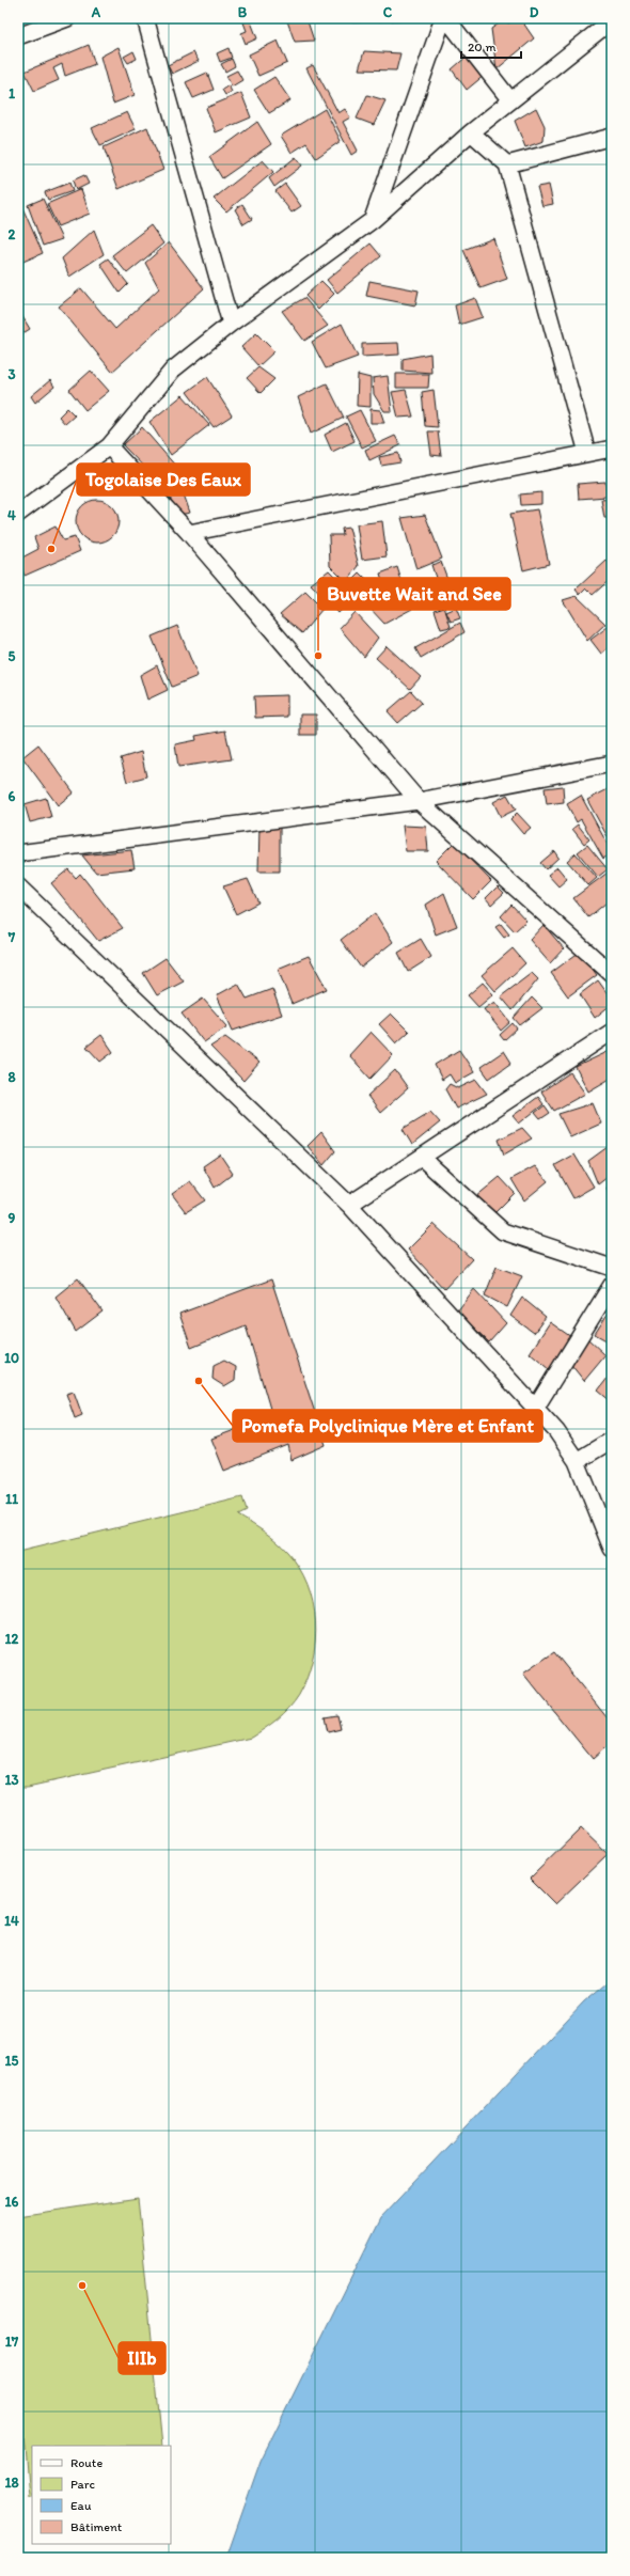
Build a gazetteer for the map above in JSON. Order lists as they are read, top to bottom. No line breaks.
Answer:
{"places":["Togolaise Des Eaux","Buvette Wait and See","Pomefa Polyclinique Mère et Enfant","IIIb"],"legend":["Route","Parc","Eau","Bâtiment"],"scale_bar":"20 m","grid":{"columns":["A","B","C","D"],"rows":["1","2","3","4","5","6","7","8","9","10","11","12","13","14","15","16","17","18"]}}
